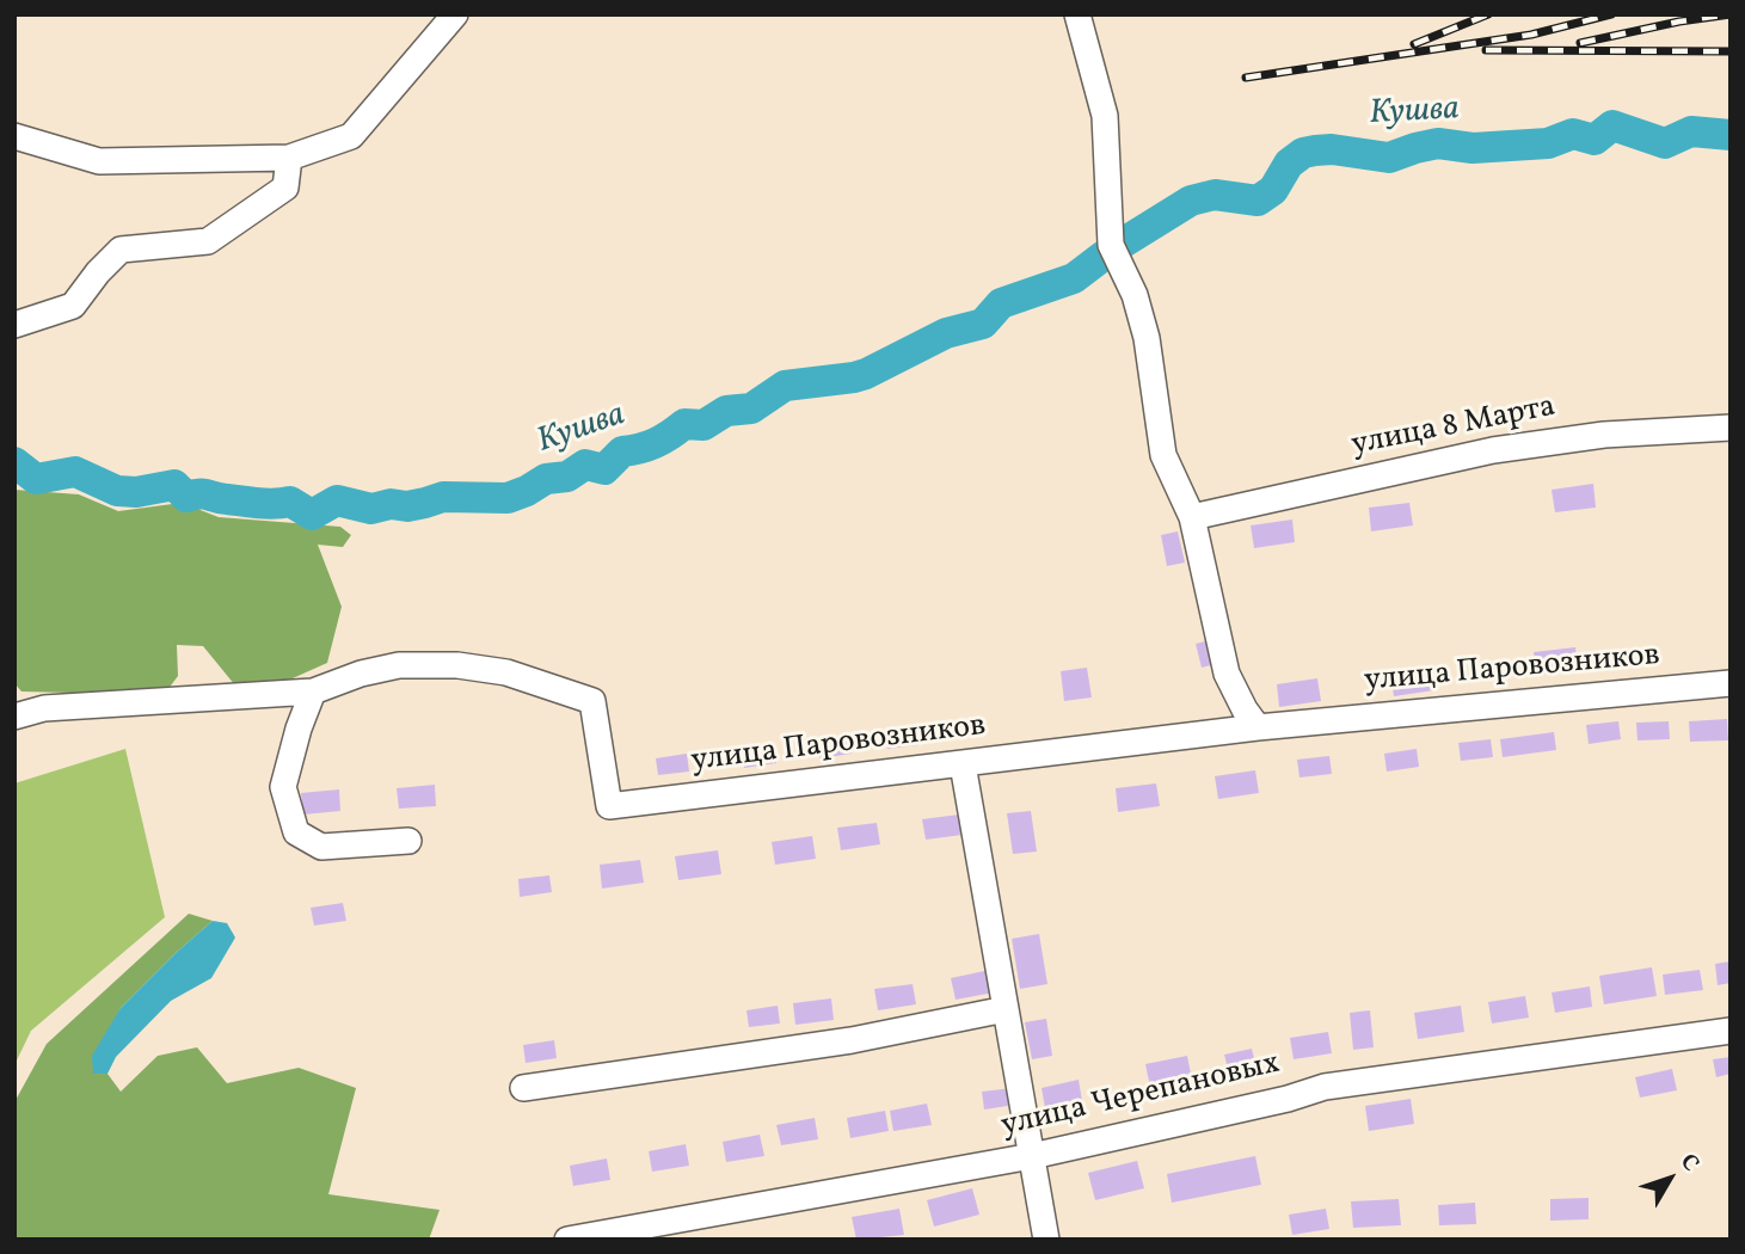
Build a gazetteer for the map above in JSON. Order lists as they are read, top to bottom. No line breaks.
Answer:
{"streets":{"street":["улица 8 Марта","улица Паровозников","улица Черепановых"]},"water":["Кушва"],"north":"top right"}
